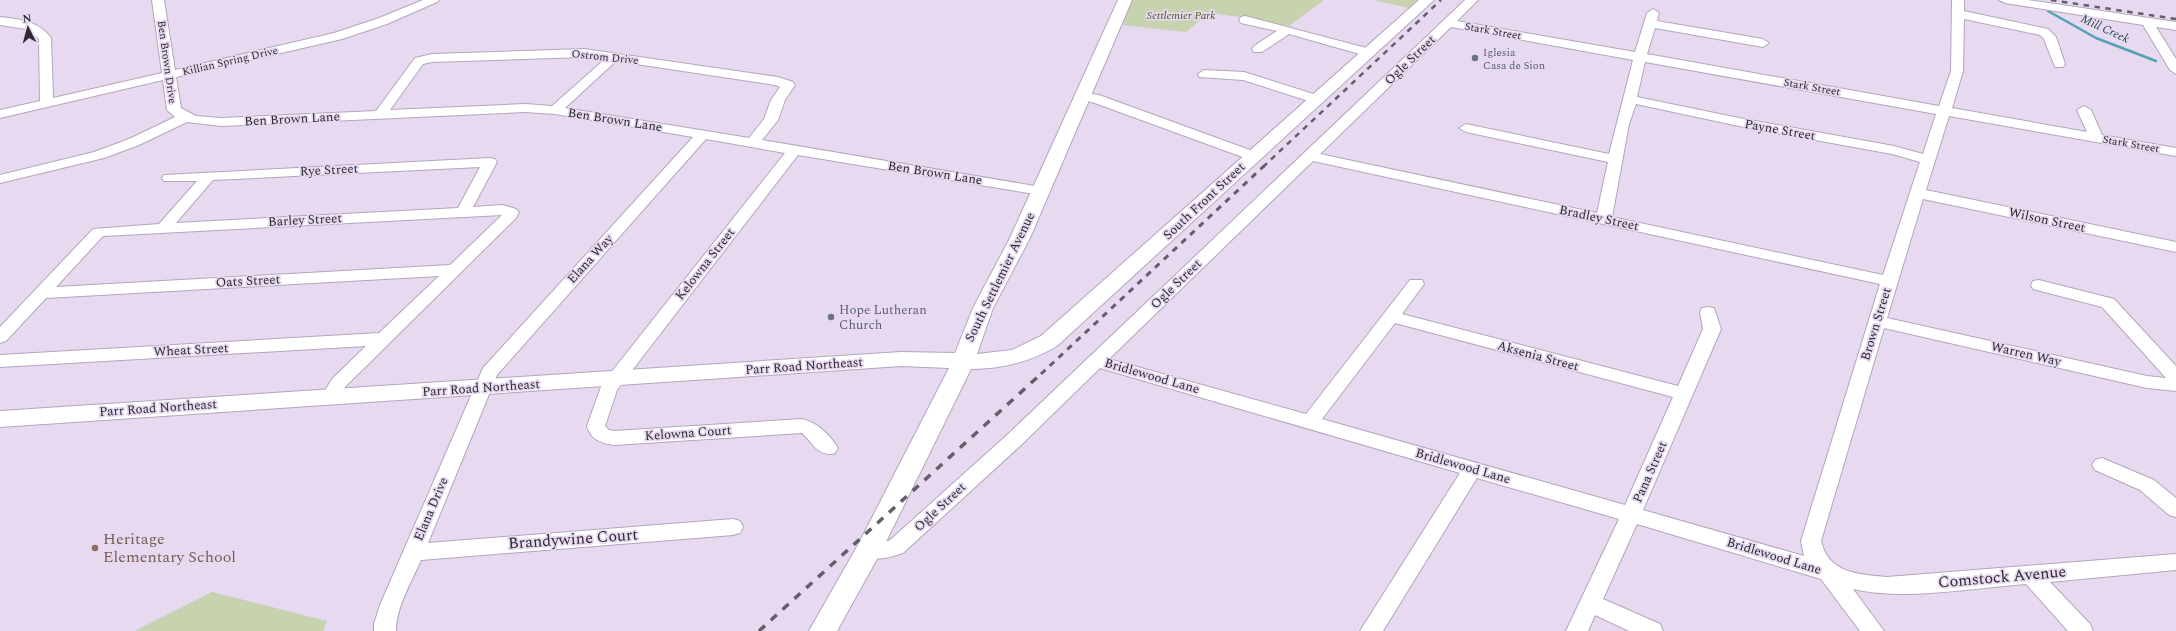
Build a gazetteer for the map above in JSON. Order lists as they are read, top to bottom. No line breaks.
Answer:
{"streets":{"main road":["South Front Street","South Settlemier Avenue","Parr Road Northeast"],"street":["Stark Street","Ostrom Drive","Ogle Street","Killian Spring Drive","Ben Brown Drive","Ben Brown Lane","Payne Street","Rye Street","Bradley Street","Barley Street","Wilson Street","Elana Way","Kelowna Street","Oats Street","Brown Street","Wheat Street","Warren Way","Aksenia Street","Bridlewood Lane","Kelowna Court","Pana Street","Elana Drive","Brandywine Court","Comstock Avenue"]},"crossings":[["Stark Street","Ogle Street"],["Stark Street","Brown Street"],["Ostrom Drive","Ben Brown Lane"],["Ogle Street","Bradley Street"],["Ogle Street","South Settlemier Avenue"],["Ogle Street","Bridlewood Lane"],["Killian Spring Drive","Ben Brown Drive"],["Ben Brown Drive","Ben Brown Lane"],["Ben Brown Lane","Elana Way"],["Ben Brown Lane","Kelowna Street"],["Ben Brown Lane","South Settlemier Avenue"],["Payne Street","Brown Street"],["Rye Street","Barley Street"],["South Front Street","South Settlemier Avenue"],["South Front Street","Parr Road Northeast"],["Bradley Street","Brown Street"],["Barley Street","Oats Street"],["Wilson Street","Brown Street"],["Elana Way","Parr Road Northeast"],["Elana Way","Elana Drive"],["Kelowna Street","Parr Road Northeast"],["Kelowna Street","Kelowna Court"],["South Settlemier Avenue","Parr Road Northeast"],["Brown Street","Warren Way"],["Brown Street","Bridlewood Lane"],["Brown Street","Comstock Avenue"],["Aksenia Street","Pana Street"],["Parr Road Northeast","Kelowna Court"],["Parr Road Northeast","Elana Drive"],["Bridlewood Lane","Pana Street"],["Bridlewood Lane","Comstock Avenue"],["Elana Drive","Brandywine Court"]],"water":["Mill Creek"],"parks":["Settlemier Park"],"places":["Iglesia Casa de Sion","Hope Lutheran Church","Heritage Elementary School"],"north":"top"}
